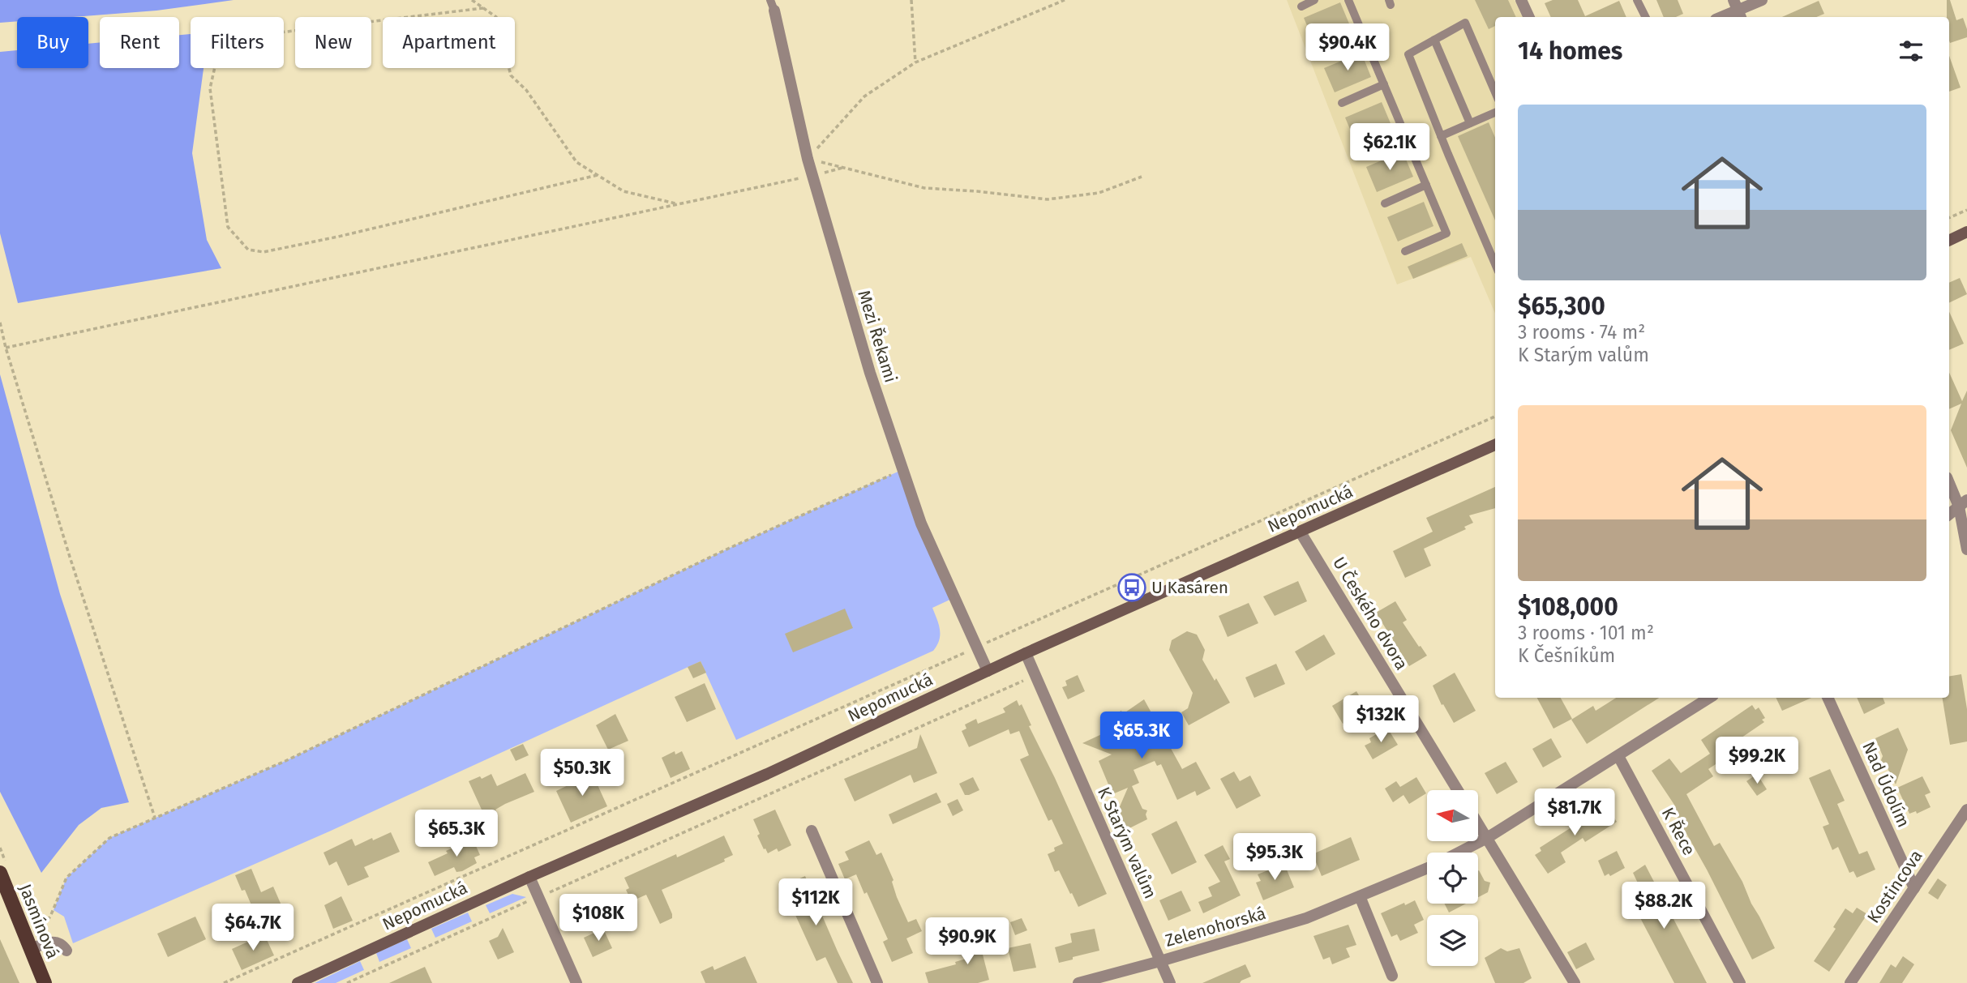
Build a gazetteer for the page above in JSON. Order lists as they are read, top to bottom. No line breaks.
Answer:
{"streets":{"main road":["Jasmínová"],"street":["Mezi Řekami","Nepomucká","U Českého dvora","Nad Údolím","K Řece","K Starým valům","Kostincova","Zelenohorská"]},"crossings":[["Mezi Řekami","Nepomucká"],["Nepomucká","U Českého dvora"],["Nepomucká","K Starým valům"],["Nad Údolím","Kostincova"],["K Řece","Zelenohorská"],["K Starým valům","Zelenohorská"]],"places":{"bus stop":["U Kasáren"]},"north":"left","page":{"chip":["Buy","Rent","Filters","New","Apartment"],"heading":"14 homes","price":["$90.4K","$62.1K","$132K","$65.3K","$99.2K","$50.3K","$81.7K","$65.3K","$95.3K","$112K","$88.2K","$108K","$64.7K","$90.9K"],"list":[{"name":"$65,300","note":"3 rooms · 74 m² · K Starým valům"},{"name":"$108,000","note":"3 rooms · 101 m² · K Češníkům"}]}}
